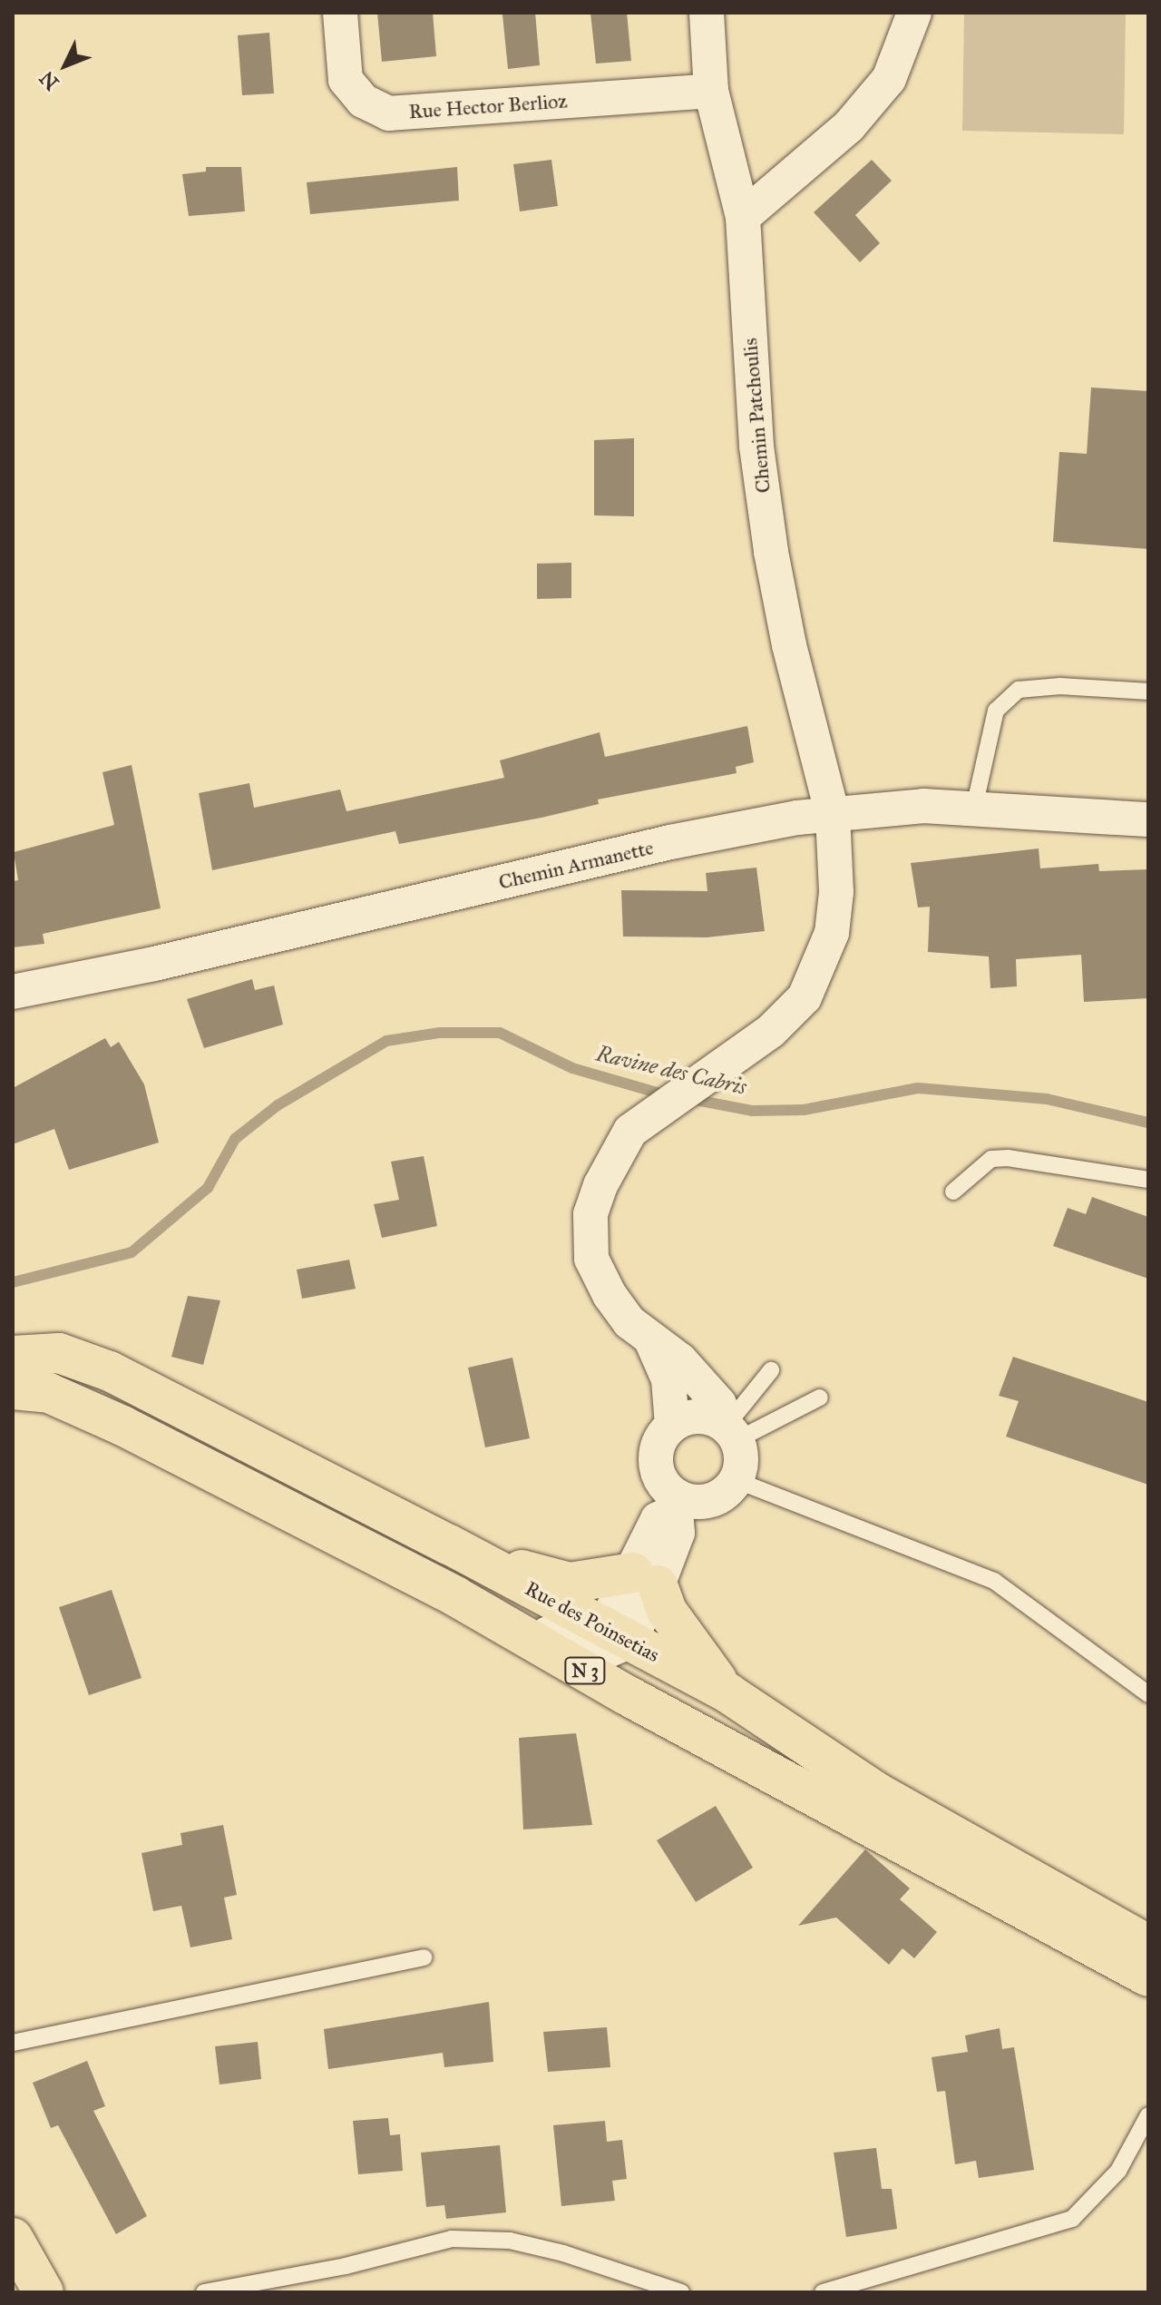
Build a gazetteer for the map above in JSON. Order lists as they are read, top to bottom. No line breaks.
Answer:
{"streets":{"main road":["Rue des Poinsetias","N 3"],"street":["Rue Hector Berlioz","Chemin Patchoulis","Chemin Armanette"]},"crossings":[["Rue Hector Berlioz","Chemin Patchoulis"],["Chemin Patchoulis","Chemin Armanette"]],"water":["Ravine des Cabris"],"north":"bottom left"}
